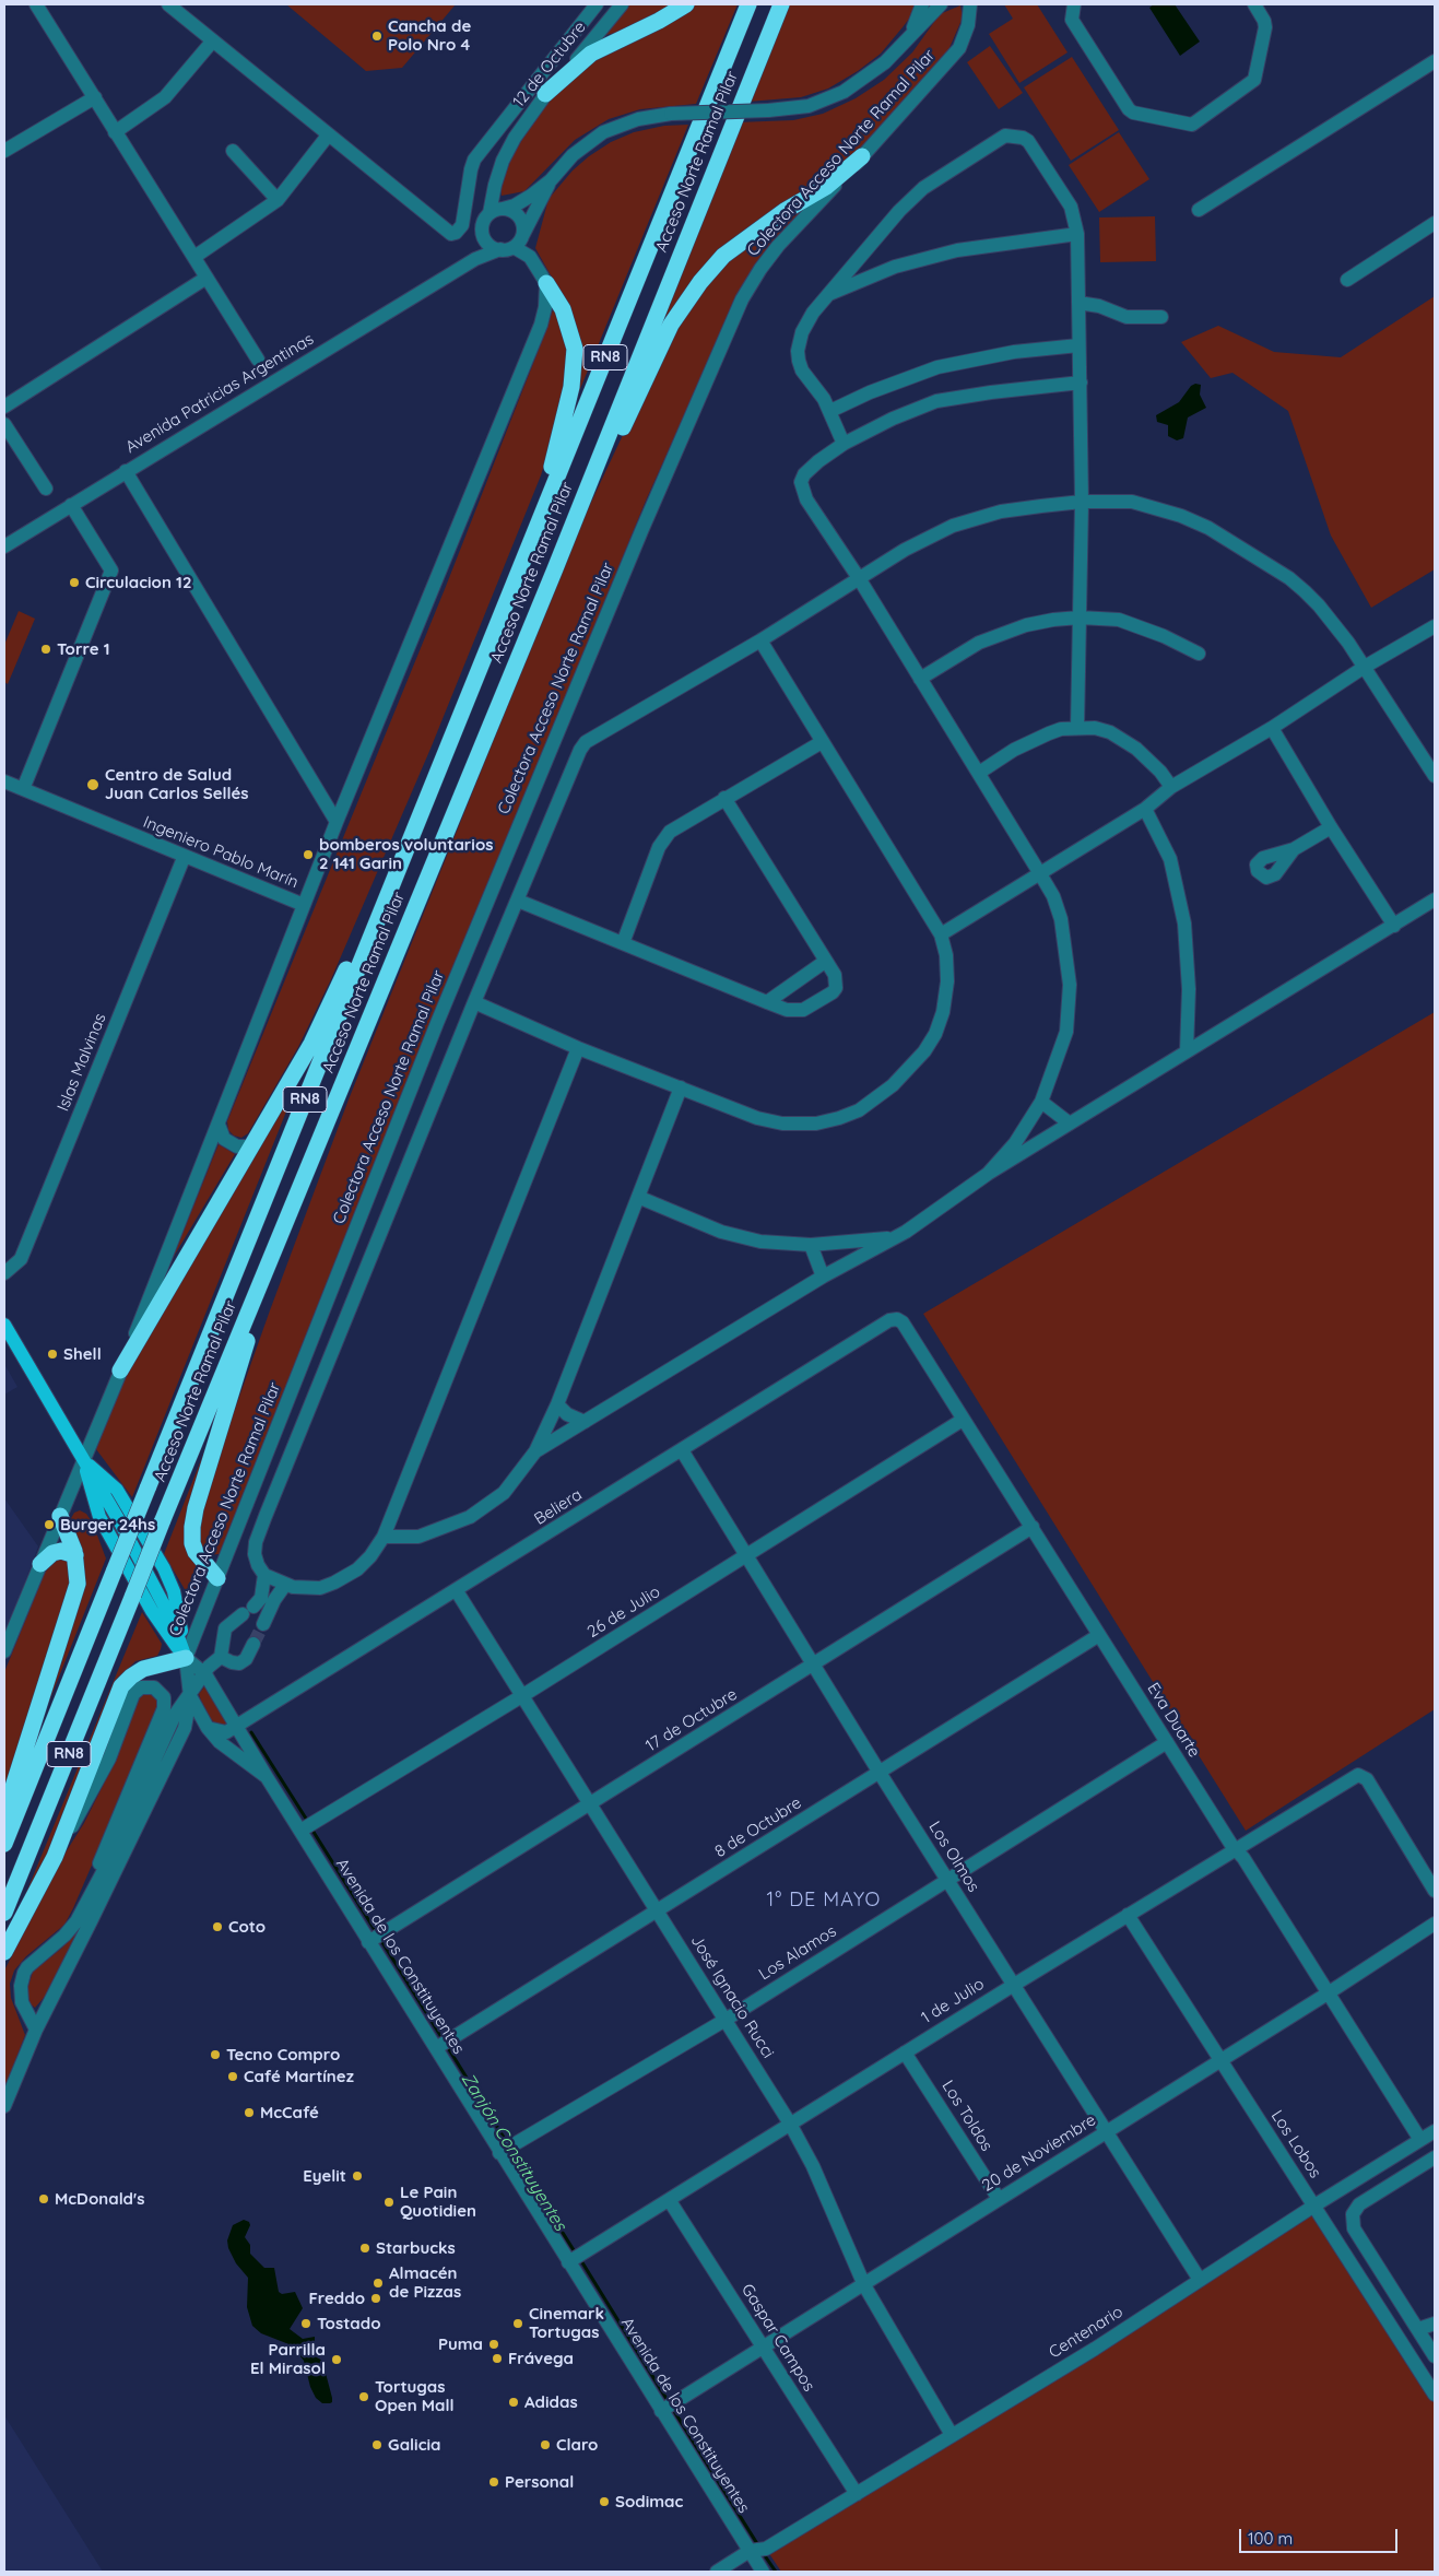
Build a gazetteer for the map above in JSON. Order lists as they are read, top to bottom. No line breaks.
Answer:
{"streets":{"highway":["Acceso Norte Ramal Pilar","RN8"],"main road":["Avenida de los Constituyentes"],"street":["12 de Octubre","Colectora Acceso Norte Ramal Pilar","Avenida Patricias Argentinas","Ingeniero Pablo Marín","Islas Malvinas","Beliera","26 de Julio","17 de Octubre","Eva Duarte","8 de Octubre","Los Olmos","Los Alamos","José Ignacio Rucci","1 de Julio","Los Toldos","Los Lobos","20 de Noviembre","Centenario","Gaspar Campos"]},"crossings":[["12 de Octubre","Avenida Patricias Argentinas"],["Colectora Acceso Norte Ramal Pilar","Avenida de los Constituyentes"],["Ingeniero Pablo Marín","Islas Malvinas"],["Beliera","Eva Duarte"],["Beliera","Los Olmos"],["Beliera","Avenida de los Constituyentes"],["Beliera","José Ignacio Rucci"],["26 de Julio","Eva Duarte"],["26 de Julio","Los Olmos"],["26 de Julio","Avenida de los Constituyentes"],["26 de Julio","José Ignacio Rucci"],["17 de Octubre","Eva Duarte"],["17 de Octubre","Los Olmos"],["17 de Octubre","Avenida de los Constituyentes"],["17 de Octubre","José Ignacio Rucci"],["Eva Duarte","8 de Octubre"],["Eva Duarte","Los Alamos"],["Eva Duarte","1 de Julio"],["Eva Duarte","20 de Noviembre"],["Eva Duarte","Centenario"],["8 de Octubre","Los Olmos"],["8 de Octubre","Avenida de los Constituyentes"],["8 de Octubre","José Ignacio Rucci"],["Los Olmos","Los Alamos"],["Los Olmos","1 de Julio"],["Los Olmos","20 de Noviembre"],["Los Olmos","Centenario"],["Los Alamos","Avenida de los Constituyentes"],["Los Alamos","José Ignacio Rucci"],["Avenida de los Constituyentes","1 de Julio"],["Avenida de los Constituyentes","20 de Noviembre"],["Avenida de los Constituyentes","Centenario"],["José Ignacio Rucci","1 de Julio"],["José Ignacio Rucci","20 de Noviembre"],["José Ignacio Rucci","Centenario"],["1 de Julio","Los Toldos"],["1 de Julio","Los Lobos"],["1 de Julio","Gaspar Campos"],["Los Toldos","20 de Noviembre"],["Los Lobos","20 de Noviembre"],["Los Lobos","Centenario"],["20 de Noviembre","Gaspar Campos"],["Centenario","Gaspar Campos"]],"districts":["1° DE MAYO"],"water":["Zanjón Constituyentes"],"places":["Cancha de Polo Nro 4","Circulacion 12","Torre 1","Centro de Salud Juan Carlos Sellés","bomberos voluntarios 2 141 Garin","Shell","Burger 24hs","Coto","Tecno Compro","Café Martínez","McCafé","Eyelit","McDonald's","Le Pain Quotidien","Starbucks","Almacén de Pizzas","Freddo","Tostado","Cinemark Tortugas","Puma","Frávega","Parrilla El Mirasol","Tortugas Open Mall","Adidas","Galicia","Claro","Personal","Sodimac"],"scale_bar":"100 m"}
